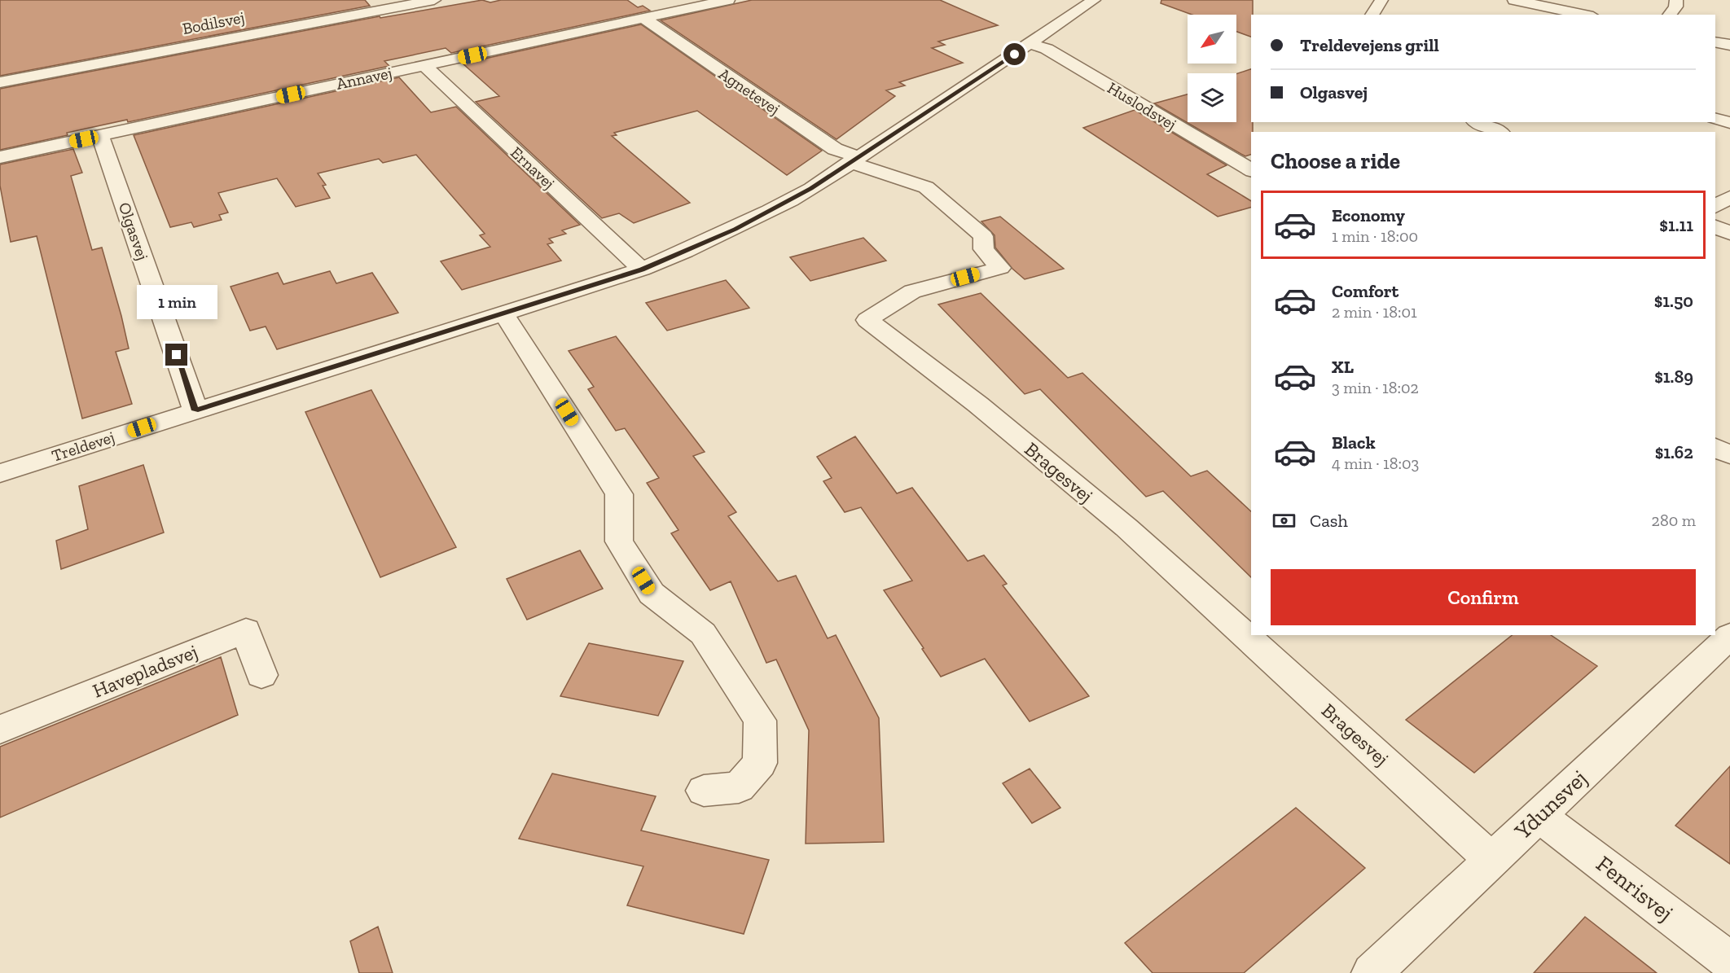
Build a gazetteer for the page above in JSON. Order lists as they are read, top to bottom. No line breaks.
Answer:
{"streets":{"street":["Bodilsvej","Annavej","Agnetevej","Huslodsvej","Ernavej","Olgasvej","Treldevej","Bragesvej","Havepladsvej","Ydunsvej","Fenrisvej"]},"crossings":[["Annavej","Agnetevej"],["Annavej","Ernavej"],["Annavej","Olgasvej"],["Agnetevej","Treldevej"],["Agnetevej","Bragesvej"],["Huslodsvej","Treldevej"],["Ernavej","Treldevej"],["Olgasvej","Treldevej"],["Treldevej","Bragesvej"],["Bragesvej","Ydunsvej"],["Ydunsvej","Fenrisvej"]],"north":"bottom left","page":{"banner":["Treldevejens grill","Olgasvej"],"heading":"Choose a ride","list":[{"name":"Economy","note":"1 min · 18:00","value":"$1.11"},{"name":"Comfort","note":"2 min · 18:01","value":"$1.50"},{"name":"XL","note":"3 min · 18:02","value":"$1.89"},{"name":"Black","note":"4 min · 18:03","value":"$1.62"}],"bubble":"1 min","pay":["Cash","280 m"],"buttons":"Confirm"}}
